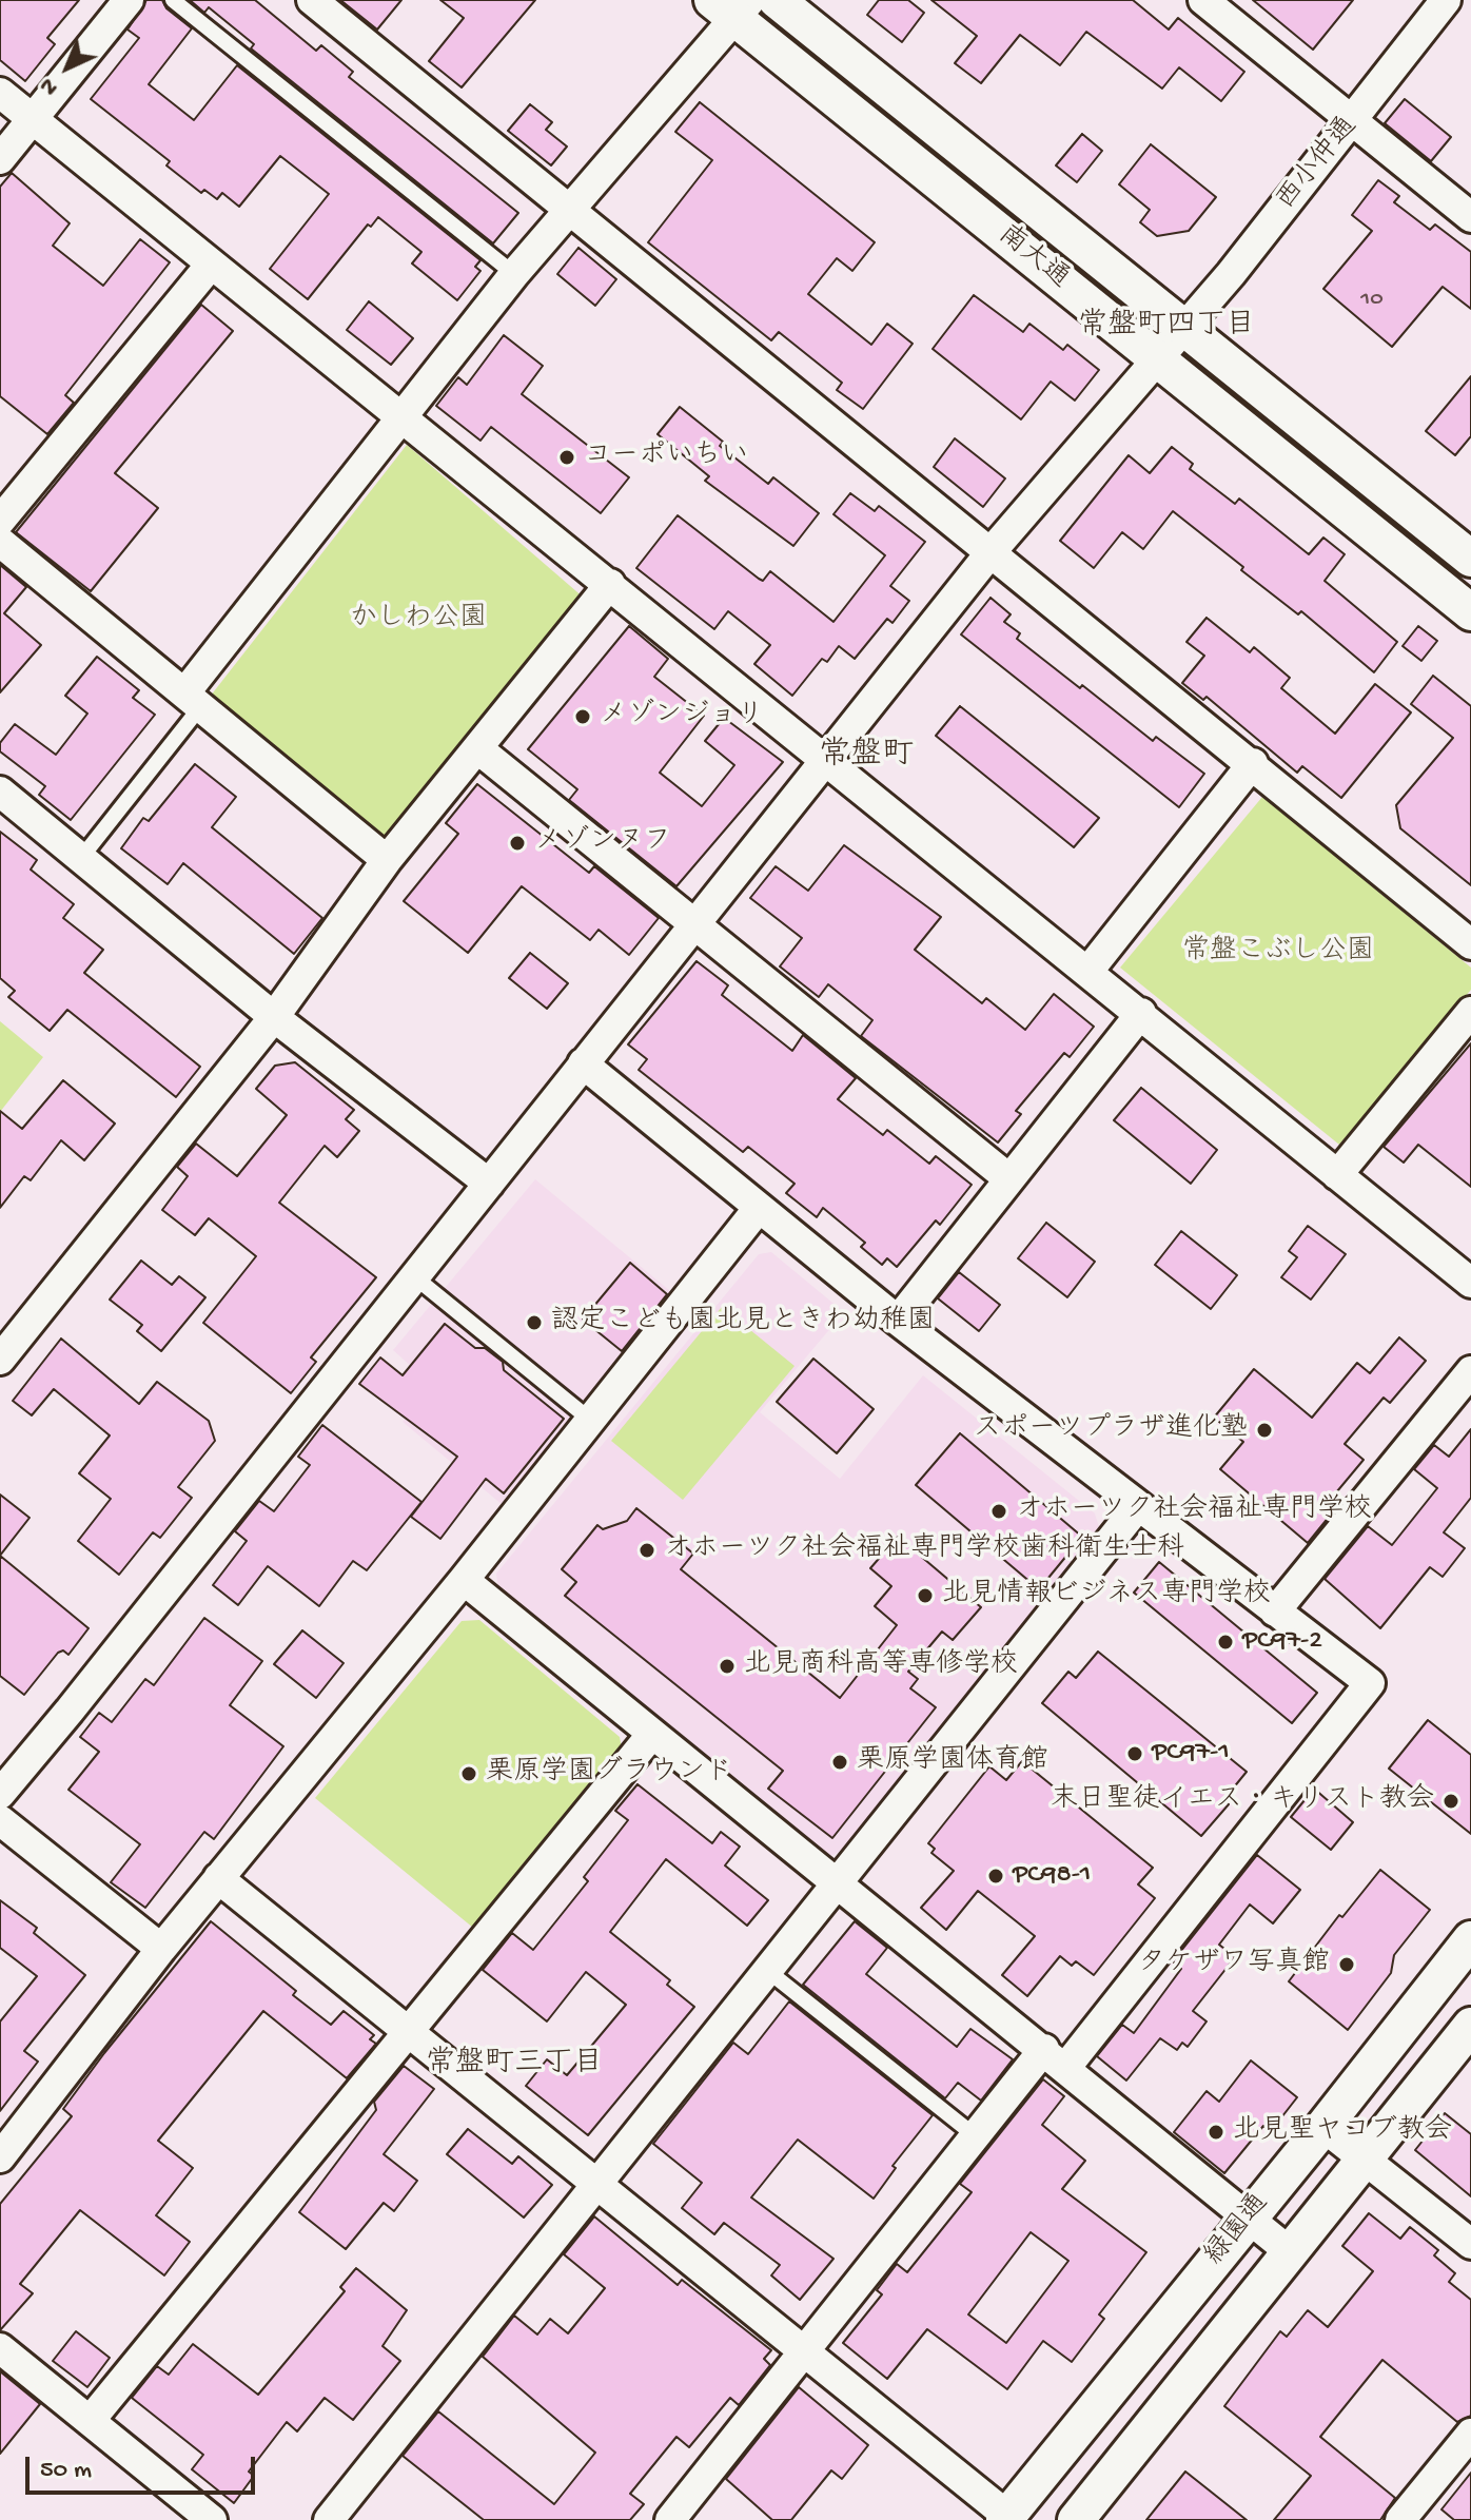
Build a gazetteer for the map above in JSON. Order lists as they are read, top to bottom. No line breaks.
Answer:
{"streets":{"street":["西小仲通","南大通","緑園通"]},"crossings":[["西小仲通","南大通"]],"districts":["常盤町四丁目","常盤町","常盤町三丁目"],"parks":["かしわ公園","常盤こぶし公園"],"places":["コーポいちい","メゾンジョリ","メゾンヌフ","認定こども園北見ときわ幼稚園","スポーツプラザ進化塾","オホーツク社会福祉専門学校","オホーツク社会福祉専門学校歯科衛生士科","北見情報ビジネス専門学校","PC97-2","北見商科高等専修学校","PC97-1","栗原学園体育館","栗原学園グラウンド","末日聖徒イエス・キリスト教会","PC98-1","タケザワ写真館","北見聖ヤコブ教会"],"house_numbers":["10"],"scale_bar":"50 m","north":"bottom left"}
